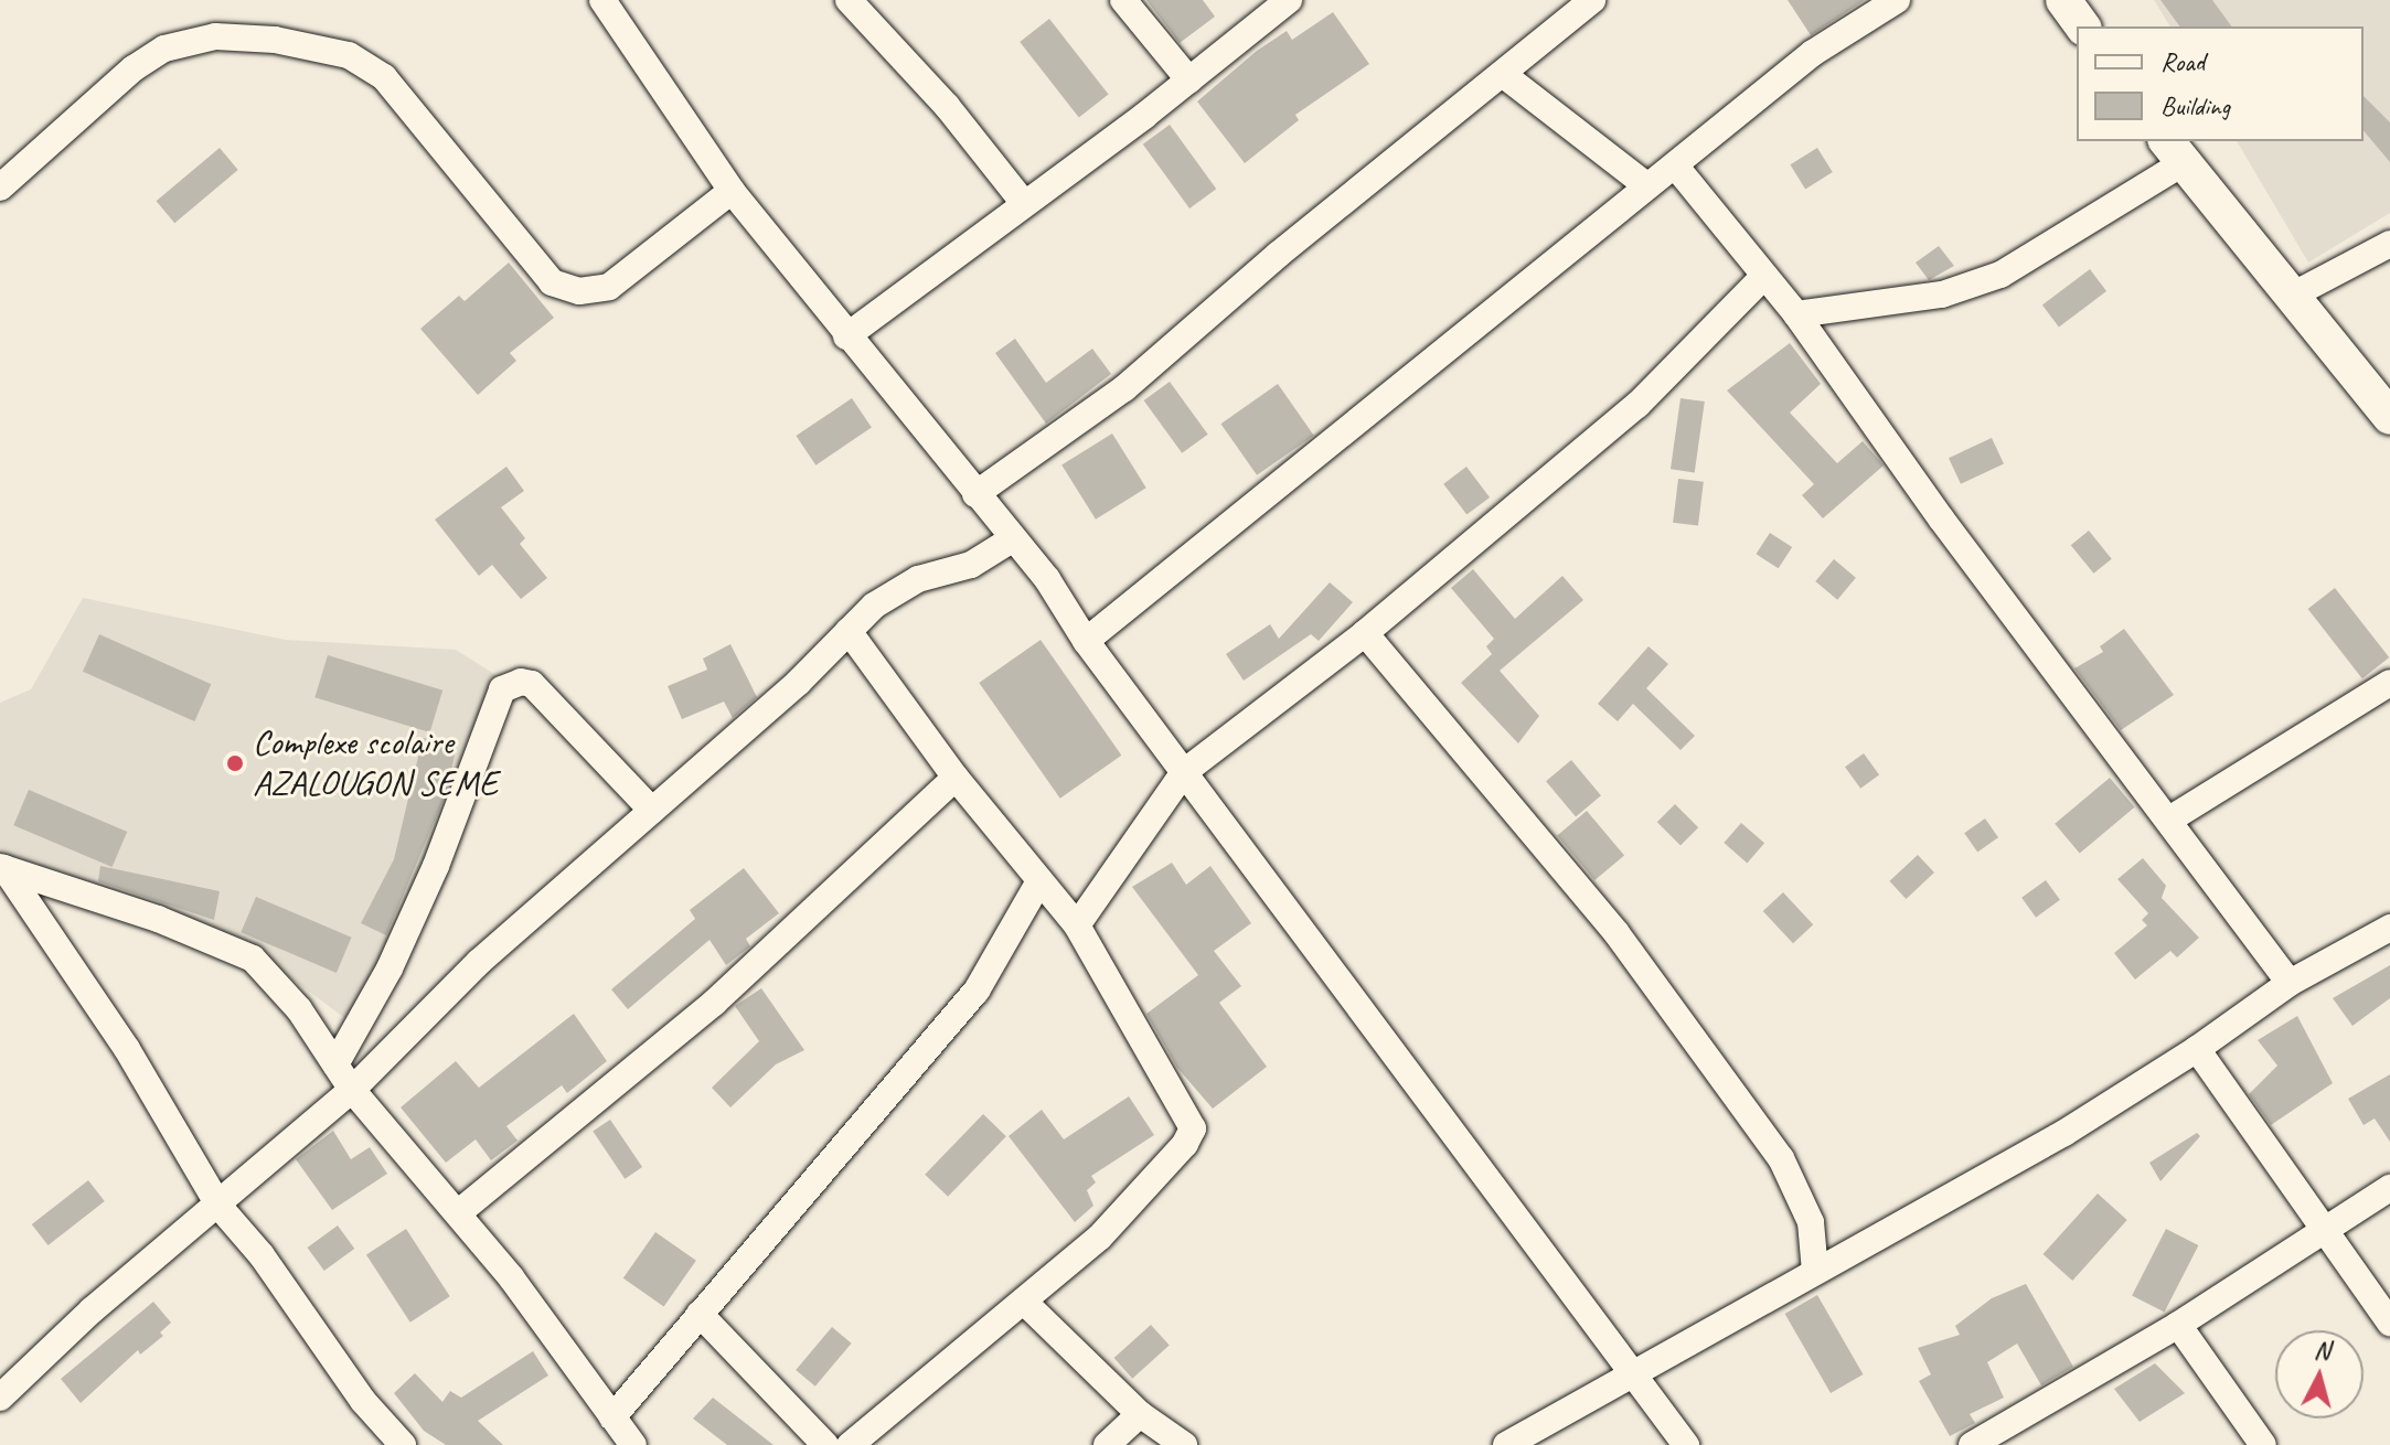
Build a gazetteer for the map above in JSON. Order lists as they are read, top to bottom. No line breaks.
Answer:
{"places":["Complexe scolaire AZALOUGON SEME"],"legend":["Road","Building"],"north":"top"}
